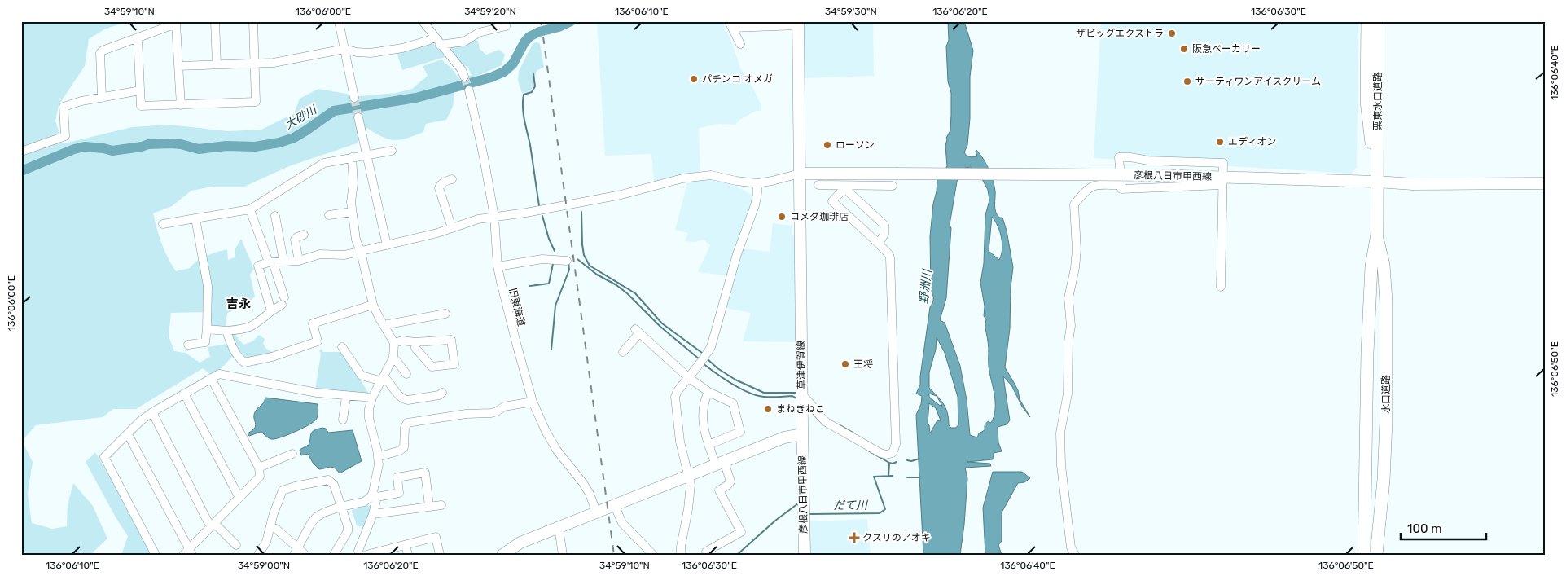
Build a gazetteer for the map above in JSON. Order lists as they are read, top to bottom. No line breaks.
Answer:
{"streets":{"highway":["栗東水口道路","水口道路"],"main road":["彦根八日市甲西線","草津伊賀線"],"street":["旧東海道"]},"crossings":[["栗東水口道路","彦根八日市甲西線"],["栗東水口道路","水口道路"],["彦根八日市甲西線","草津伊賀線"],["彦根八日市甲西線","水口道路"]],"districts":["吉永"],"water":["大砂川","野洲川","だて川"],"places":{"other":["ザビッグエクストラ","阪急ベーカリー","パチンコ オメガ","サーティワンアイスクリーム","エディオン","ローソン","コメダ珈琲店","王将","まねきねこ"],"health":["クスリのアオキ"]},"scale_bar":"100 m","coordinates":["34°59'10\"N","136°06'00\"E","34°59'20\"N","136°06'10\"E","34°59'30\"N","136°06'20\"E","136°06'30\"E","136°06'40\"E","136°06'50\"E","34°59'00\"N"]}
